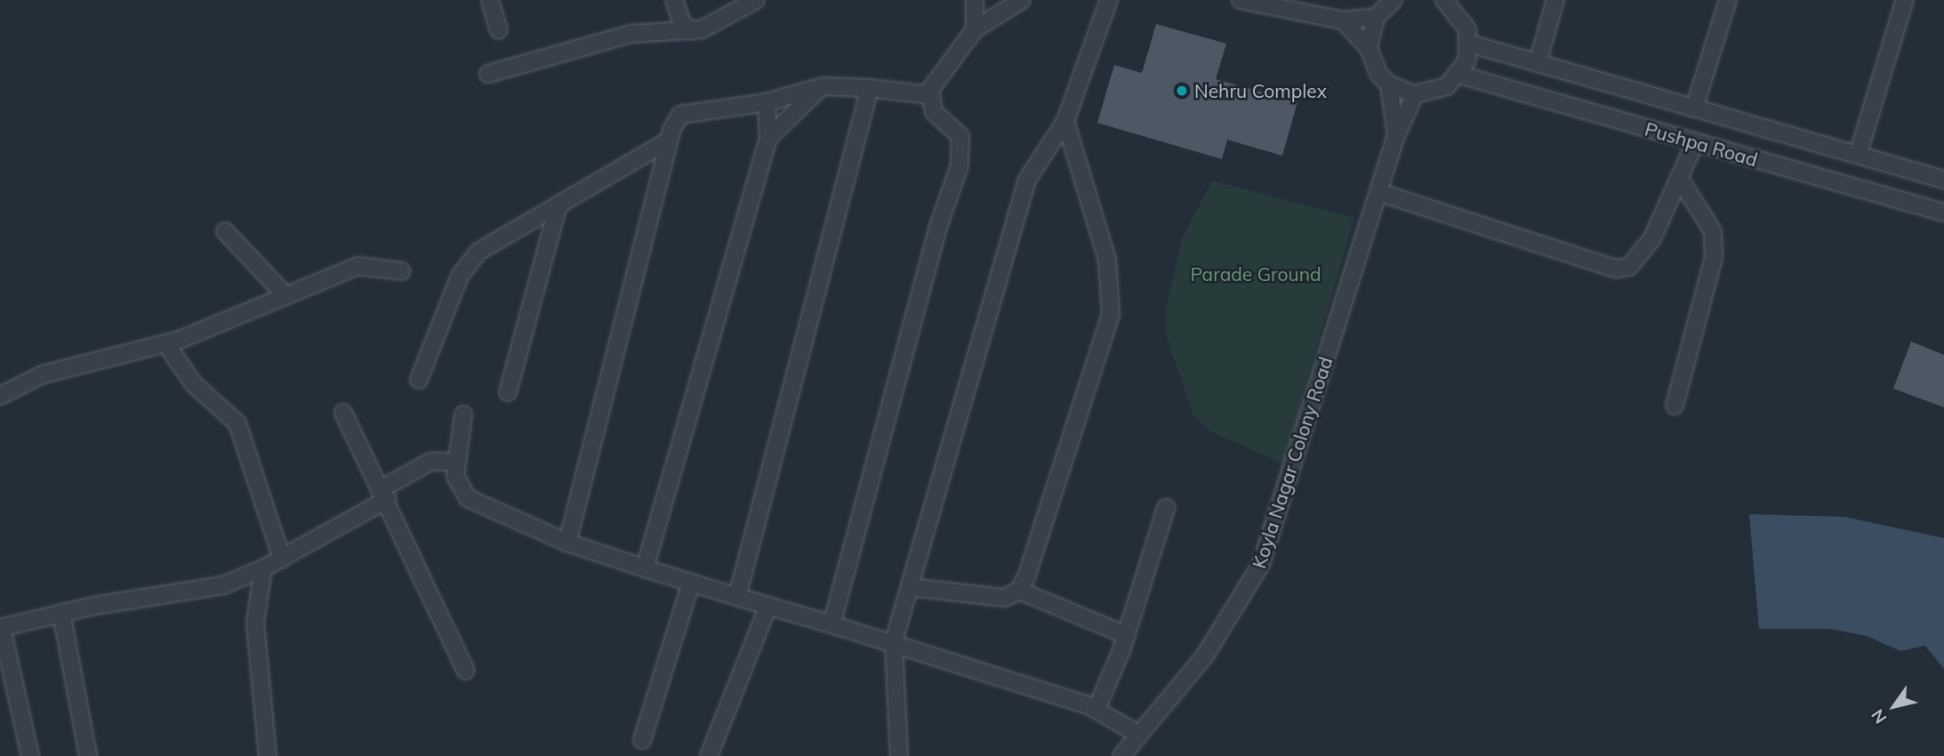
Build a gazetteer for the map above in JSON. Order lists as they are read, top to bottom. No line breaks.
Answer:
{"streets":{"street":["Pushpa Road","Koyla Nagar Colony Road"]},"parks":["Parade Ground"],"places":["Nehru Complex"],"north":"bottom left"}
